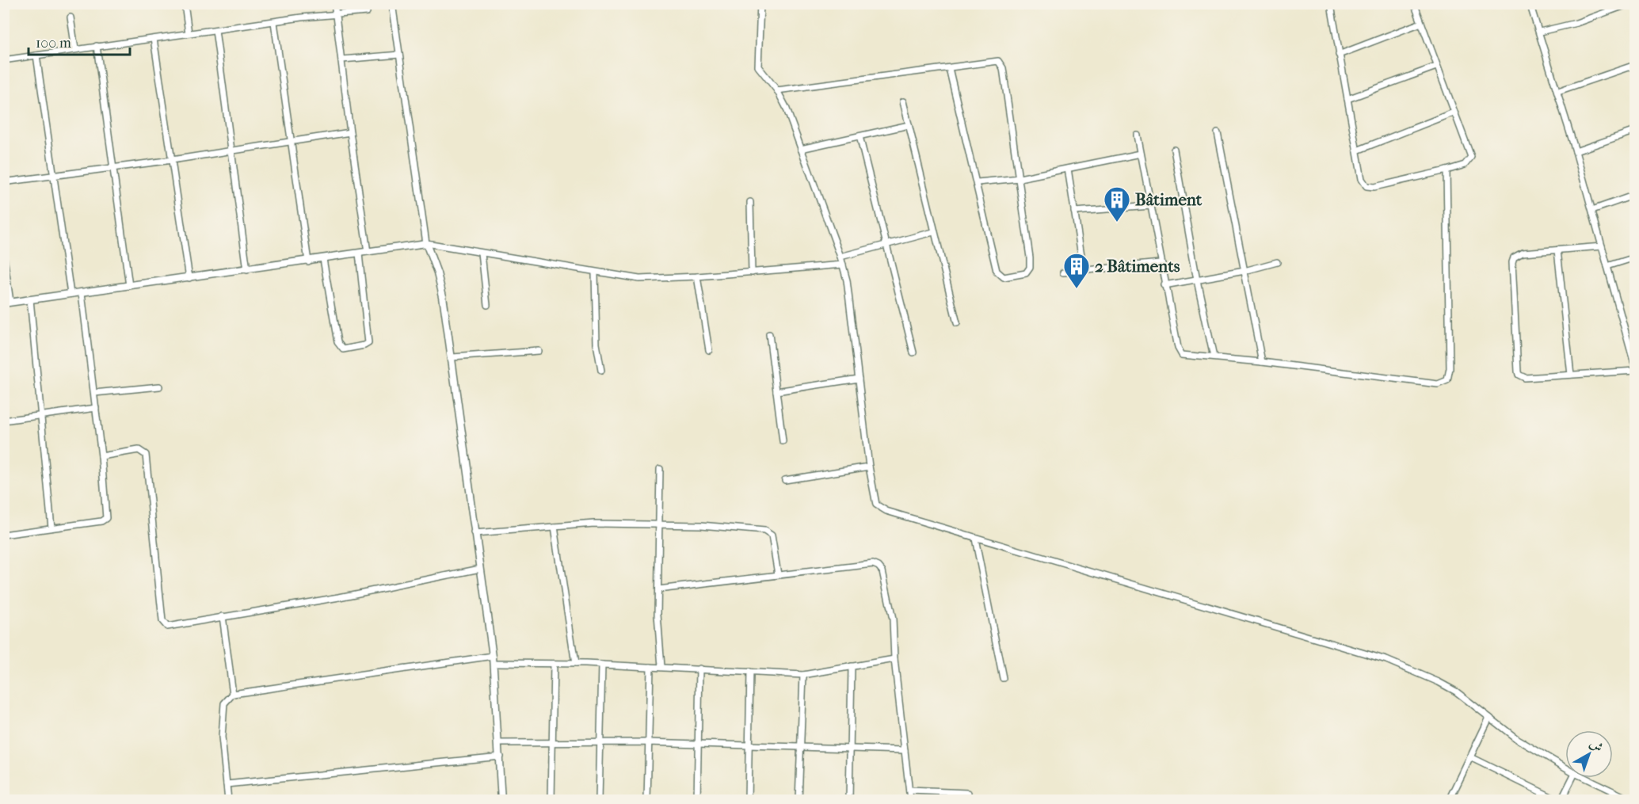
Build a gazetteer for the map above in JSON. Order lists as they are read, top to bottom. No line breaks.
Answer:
{"places":{"building":["Bâtiment","2 Bâtiments"]},"scale_bar":"100 m","north":"top right"}
